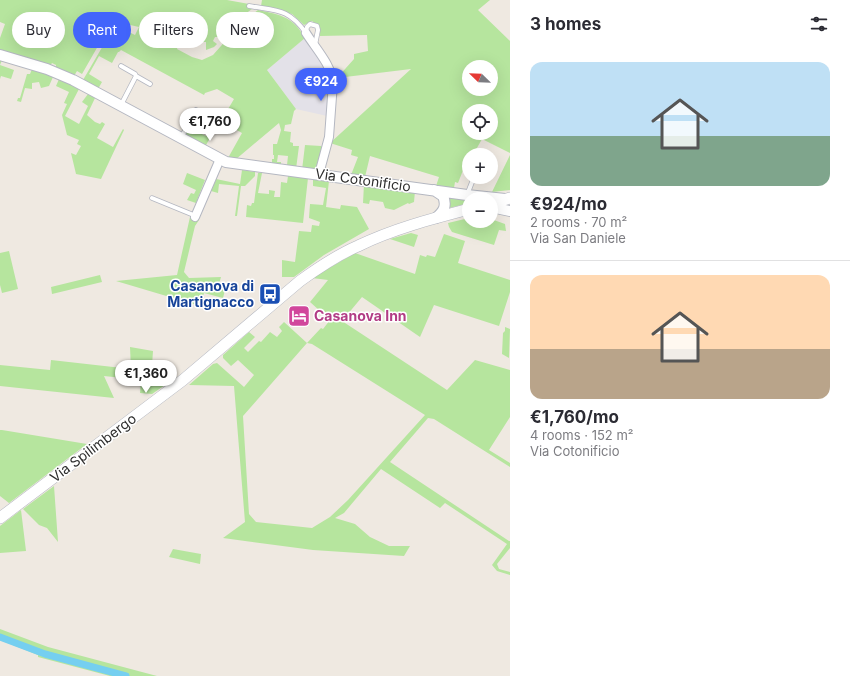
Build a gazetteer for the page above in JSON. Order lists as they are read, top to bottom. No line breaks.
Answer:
{"streets":{"main road":["Via Spilimbergo"],"street":["Via Cotonificio"]},"places":{"bus stop":["Casanova di Martignacco"],"hotel":["Casanova Inn"]},"north":"top left","page":{"heading":"3 homes","chip":["Buy","Rent","Filters","New"],"list":[{"name":"€924/mo","note":"2 rooms · 70 m² · Via San Daniele"},{"name":"€1,760/mo","note":"4 rooms · 152 m² · Via Cotonificio"}],"map_buttons":["+","−"],"price":["€924","€1,760","€1,360"]}}
